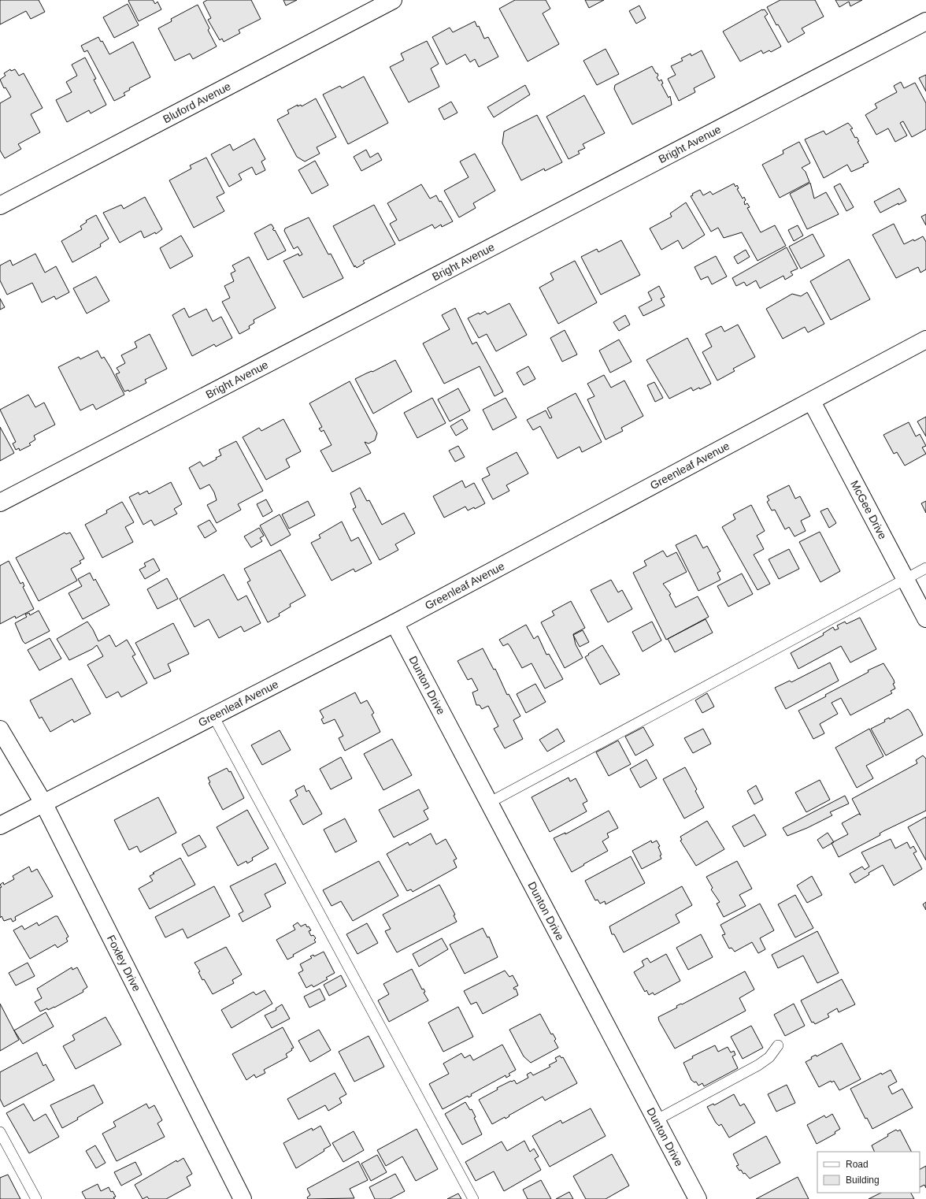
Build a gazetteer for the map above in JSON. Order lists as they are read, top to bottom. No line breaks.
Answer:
{"streets":{"street":["Bluford Avenue","Bright Avenue","Greenleaf Avenue","McGee Drive","Dunton Drive","Foxley Drive"]},"crossings":[["Greenleaf Avenue","McGee Drive"],["Greenleaf Avenue","Dunton Drive"],["Greenleaf Avenue","Foxley Drive"]],"legend":["Road","Building"]}
